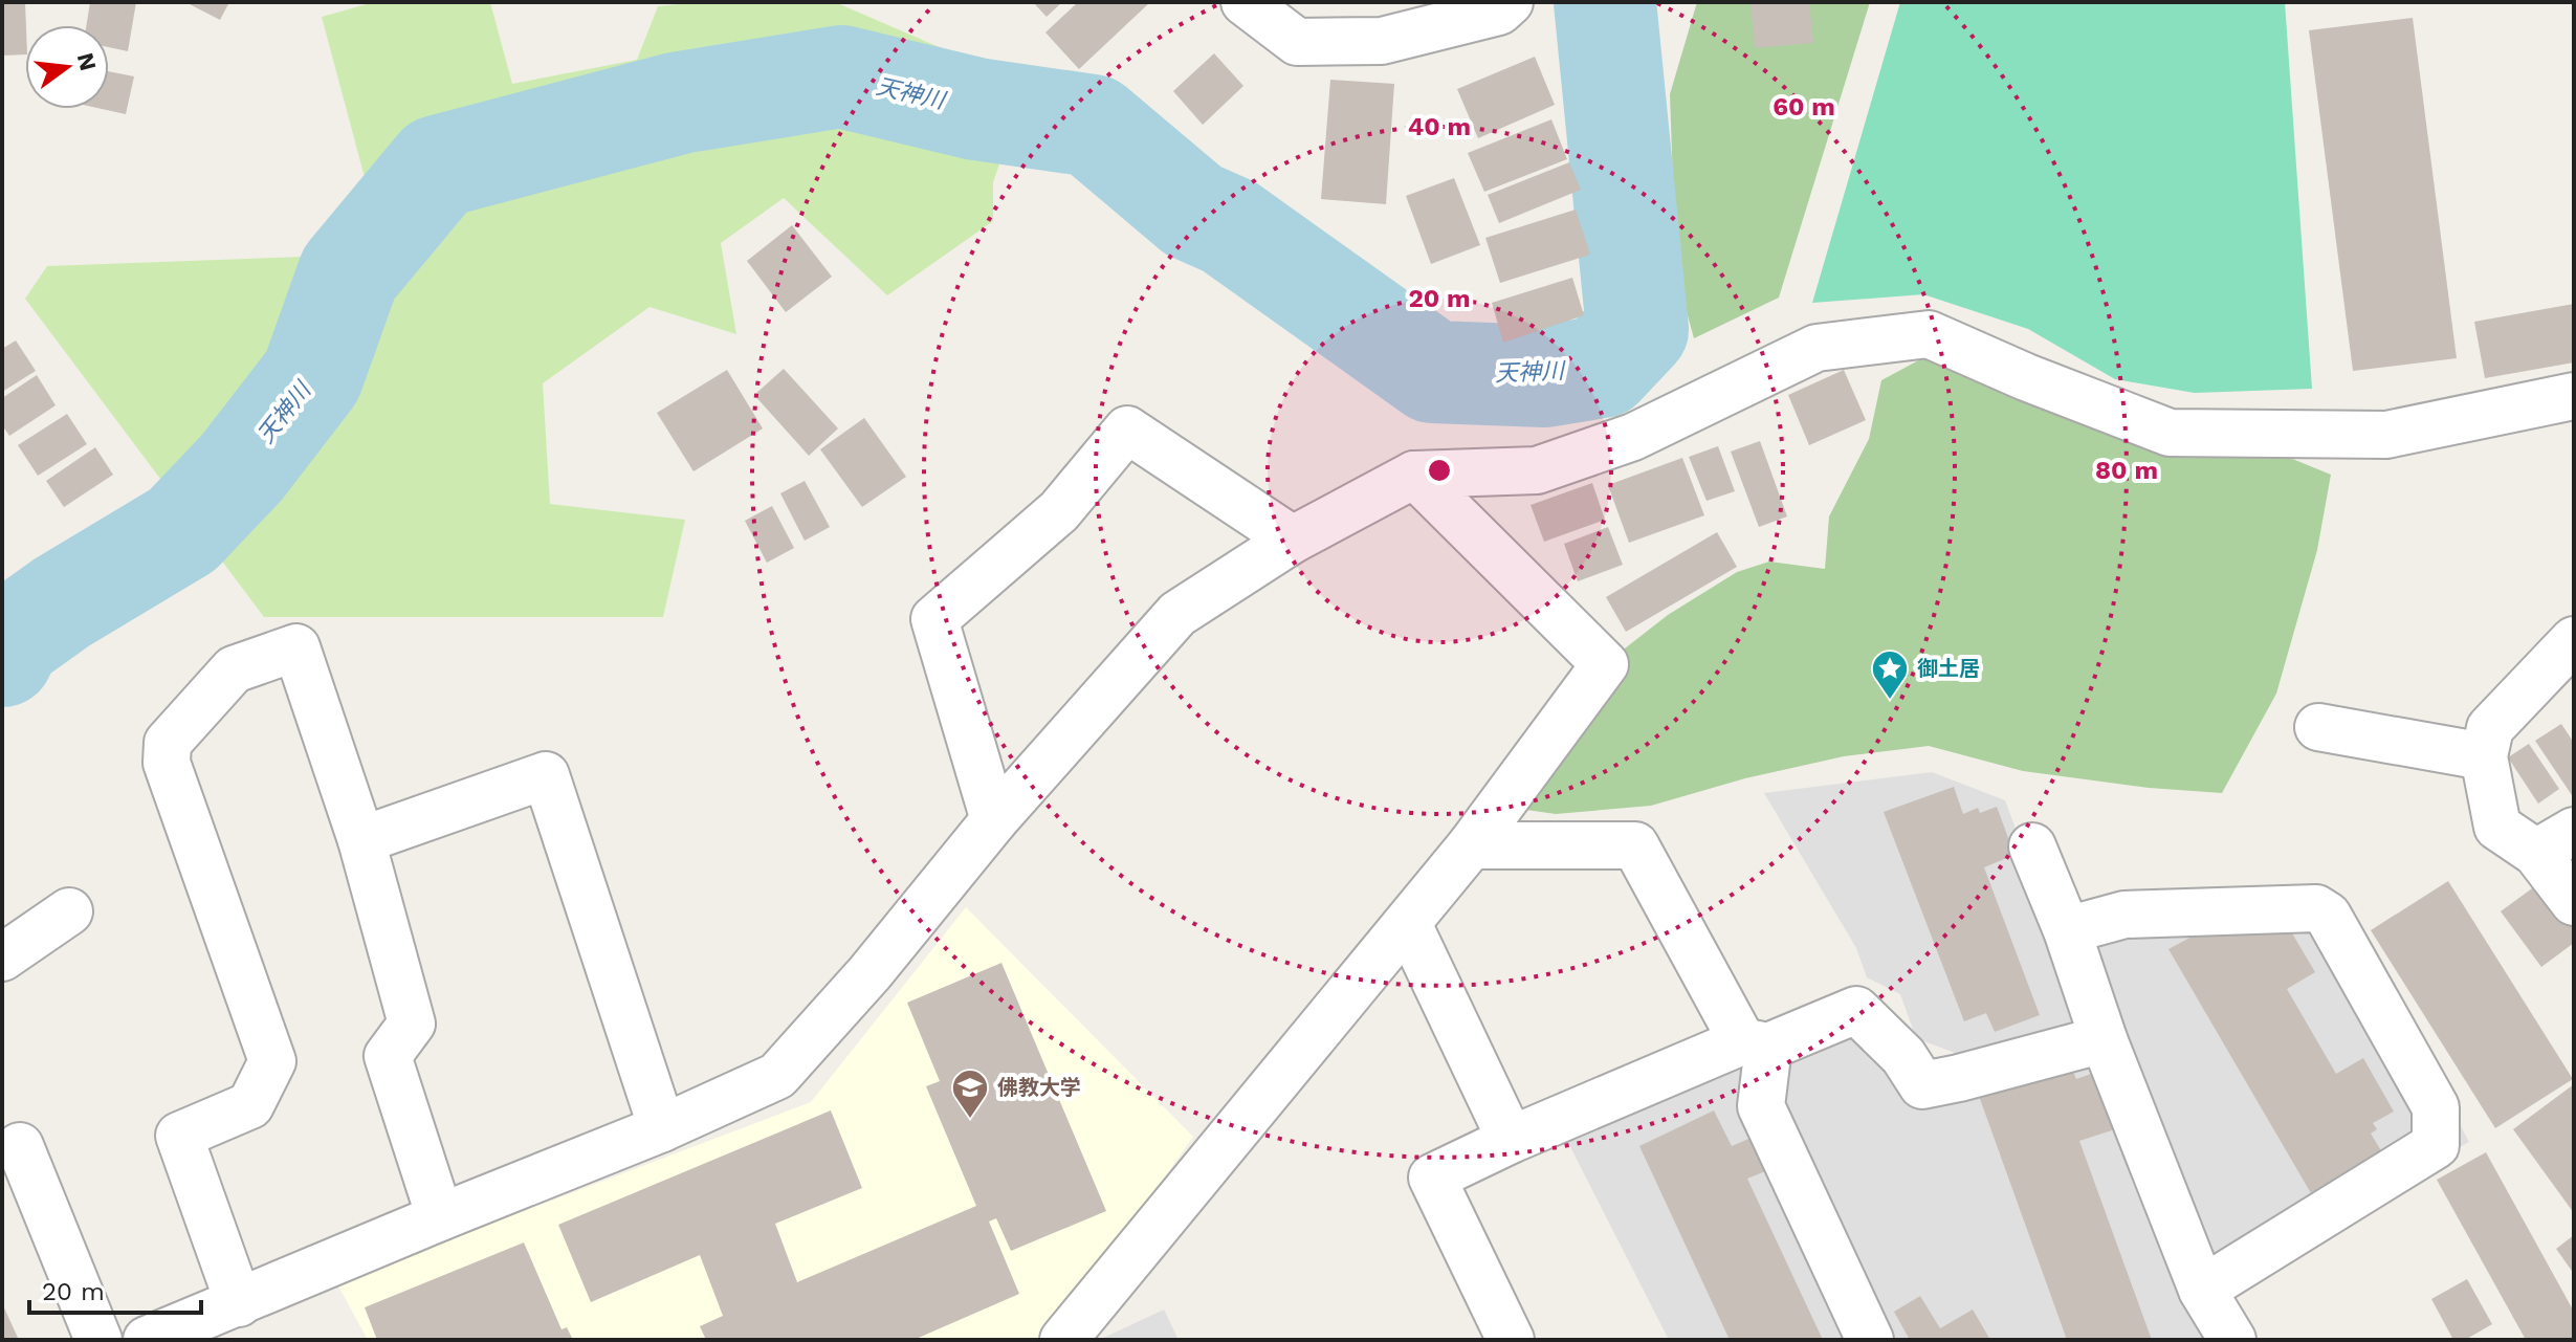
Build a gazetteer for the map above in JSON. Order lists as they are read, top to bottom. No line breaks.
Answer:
{"water":["天神川"],"places":{"place":["御土居"],"school or university":["佛教大学"]},"scale_bar":"20 m","north":"right","rings":["60 m","40 m","20 m","80 m"]}
